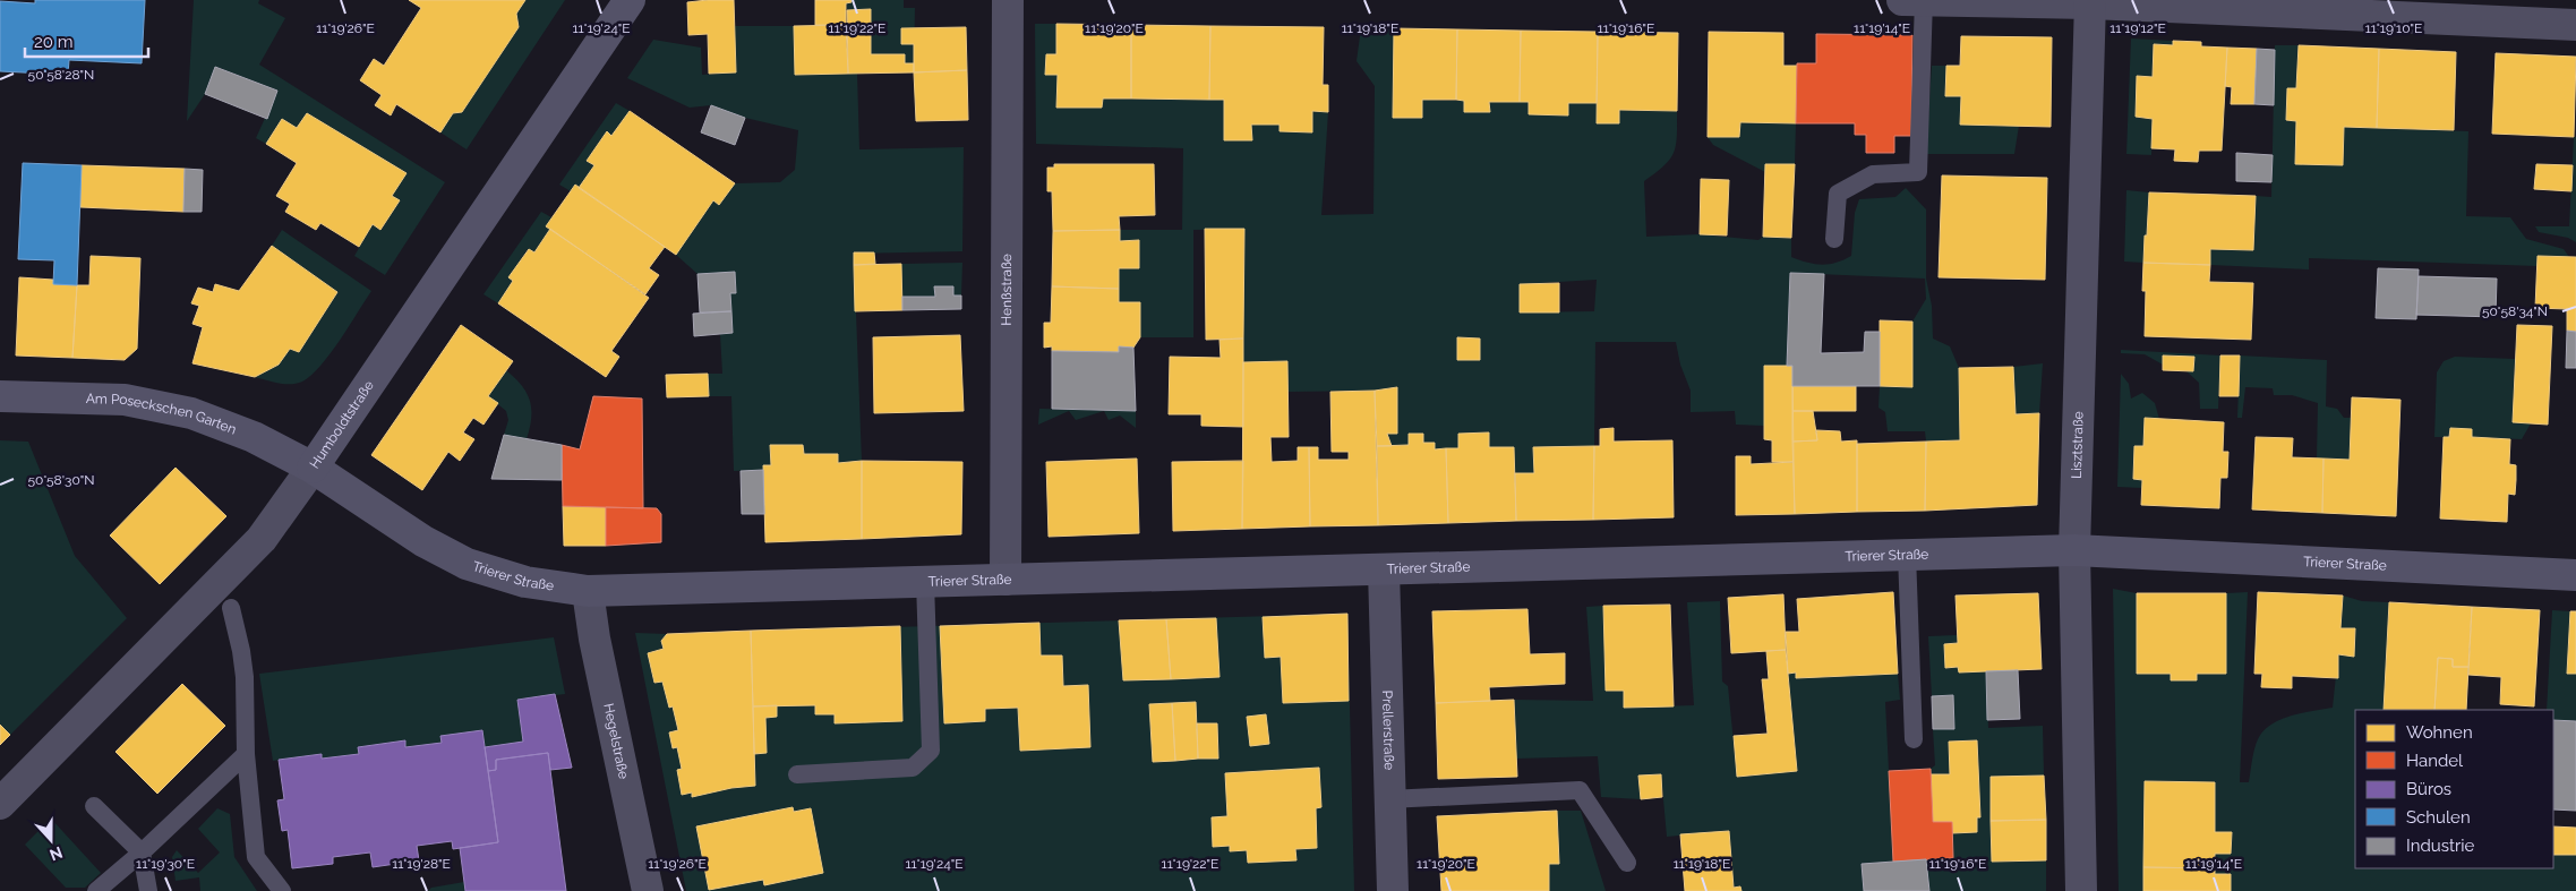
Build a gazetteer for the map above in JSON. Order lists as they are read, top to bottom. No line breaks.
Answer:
{"streets":{"street":["Henßstraße","Am Poseckschen Garten","Humboldtstraße","Lisztstraße","Trierer Straße","Prellerstraße","Hegelstraße"]},"crossings":[["Henßstraße","Trierer Straße"],["Am Poseckschen Garten","Humboldtstraße"],["Am Poseckschen Garten","Trierer Straße"],["Humboldtstraße","Trierer Straße"],["Lisztstraße","Trierer Straße"],["Trierer Straße","Prellerstraße"],["Trierer Straße","Hegelstraße"]],"legend":["Wohnen","Handel","Büros","Schulen","Industrie"],"scale_bar":"20 m","north":"bottom","coordinates":["11°19'26\"E","11°19'24\"E","11°19'22\"E","11°19'20\"E","11°19'18\"E","11°19'16\"E","11°19'14\"E","11°19'12\"E","11°19'10\"E","50°58'28\"N","50°58'34\"N","50°58'30\"N","11°19'30\"E","11°19'28\"E"]}
